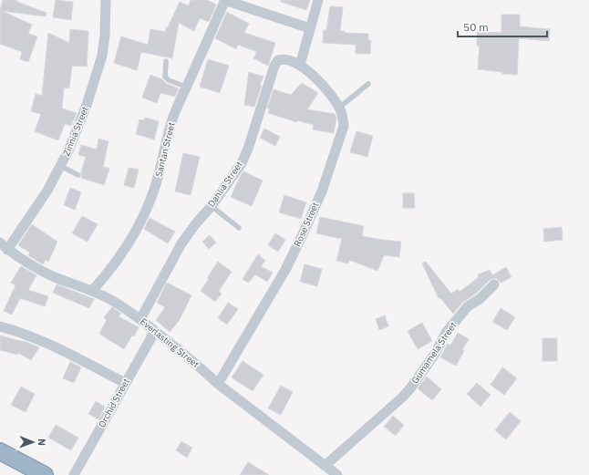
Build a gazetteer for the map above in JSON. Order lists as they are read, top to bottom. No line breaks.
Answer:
{"streets":{"street":["Zinnia Street","Santan Street","Dahlia Street","Rose Street","Everlasting Street","Gumamela Street","Orchid Street"]},"crossings":[["Zinnia Street","Everlasting Street"],["Santan Street","Everlasting Street"],["Dahlia Street","Rose Street"],["Dahlia Street","Everlasting Street"],["Rose Street","Everlasting Street"],["Everlasting Street","Gumamela Street"],["Everlasting Street","Orchid Street"]],"scale_bar":"50 m","north":"right"}
